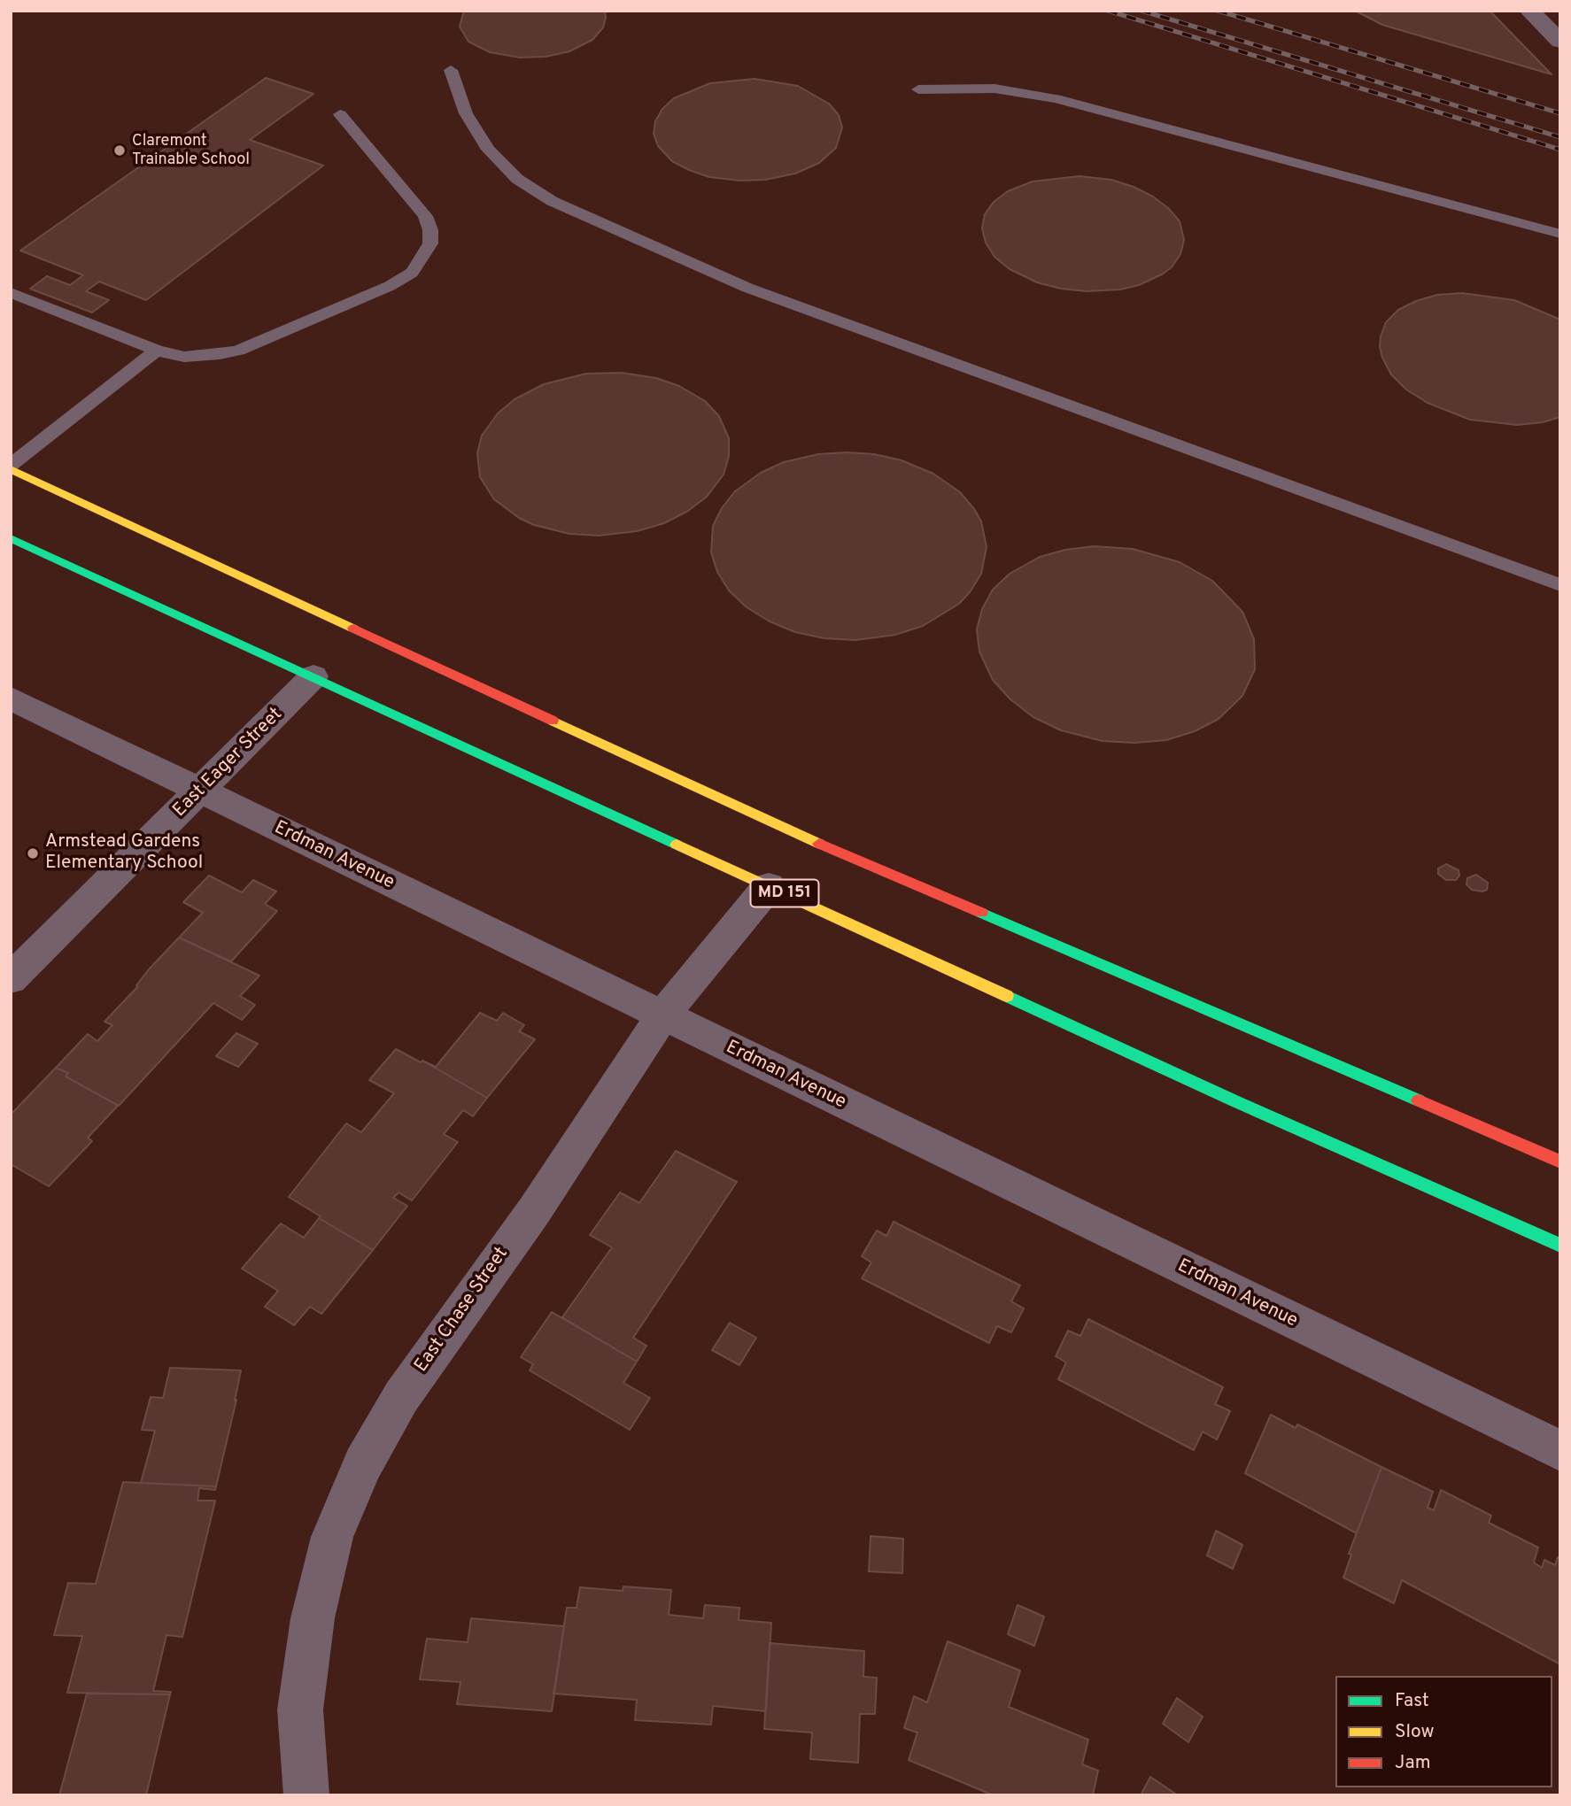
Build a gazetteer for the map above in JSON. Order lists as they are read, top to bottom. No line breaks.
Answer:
{"streets":{"main road":["MD 151"],"street":["East Eager Street","Erdman Avenue","East Chase Street"]},"crossings":[["East Eager Street","Erdman Avenue"],["East Eager Street","MD 151"],["Erdman Avenue","East Chase Street"],["MD 151","East Chase Street"]],"places":["Claremont Trainable School","Armstead Gardens Elementary School"],"legend":["Fast","Slow","Jam"]}
